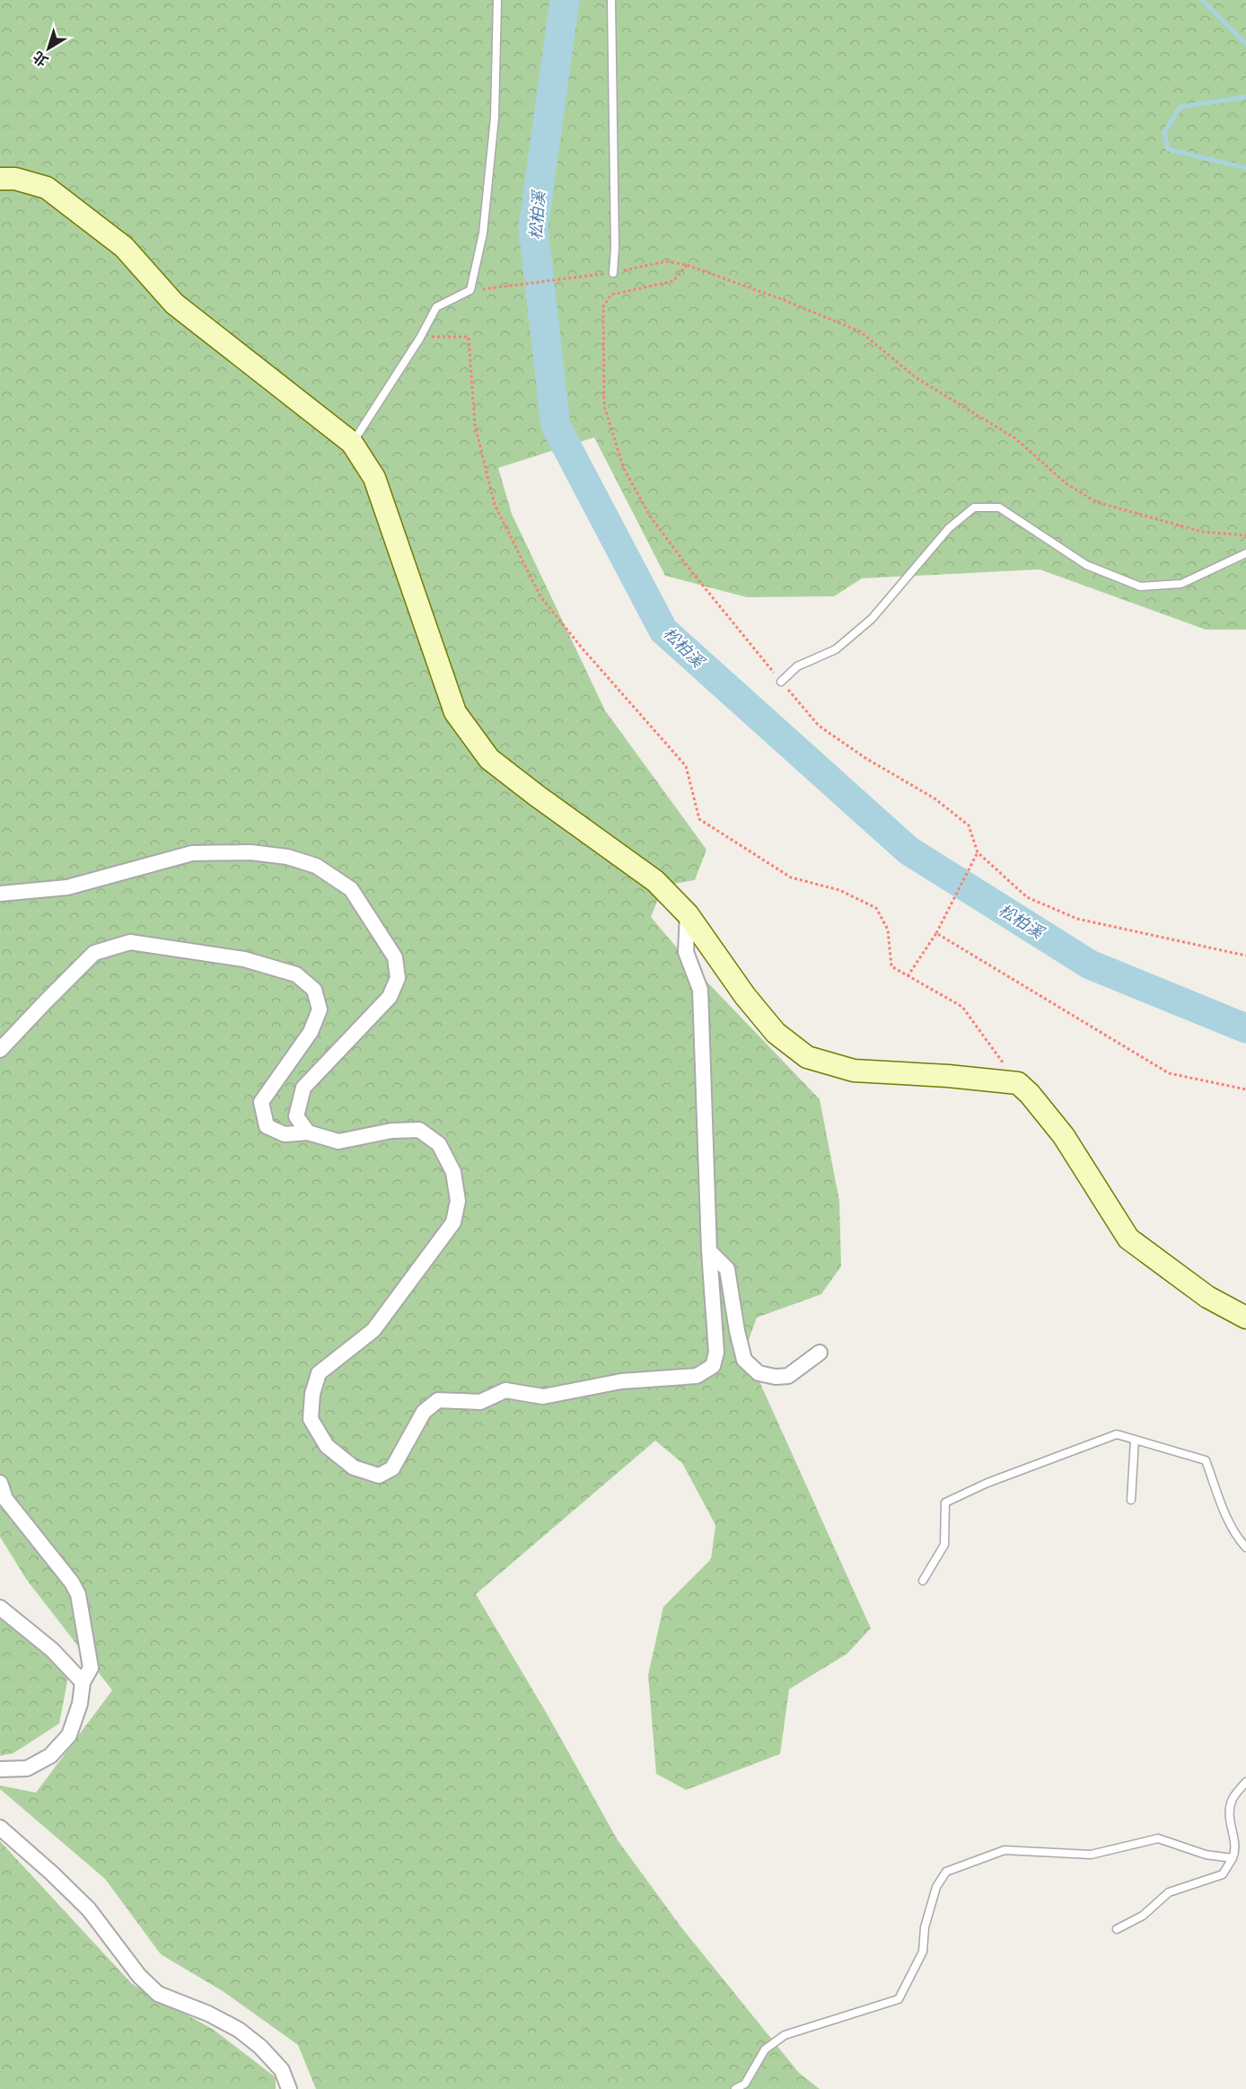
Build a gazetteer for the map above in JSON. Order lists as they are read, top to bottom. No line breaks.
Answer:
{"water":["松柏溪"],"north":"bottom left"}
